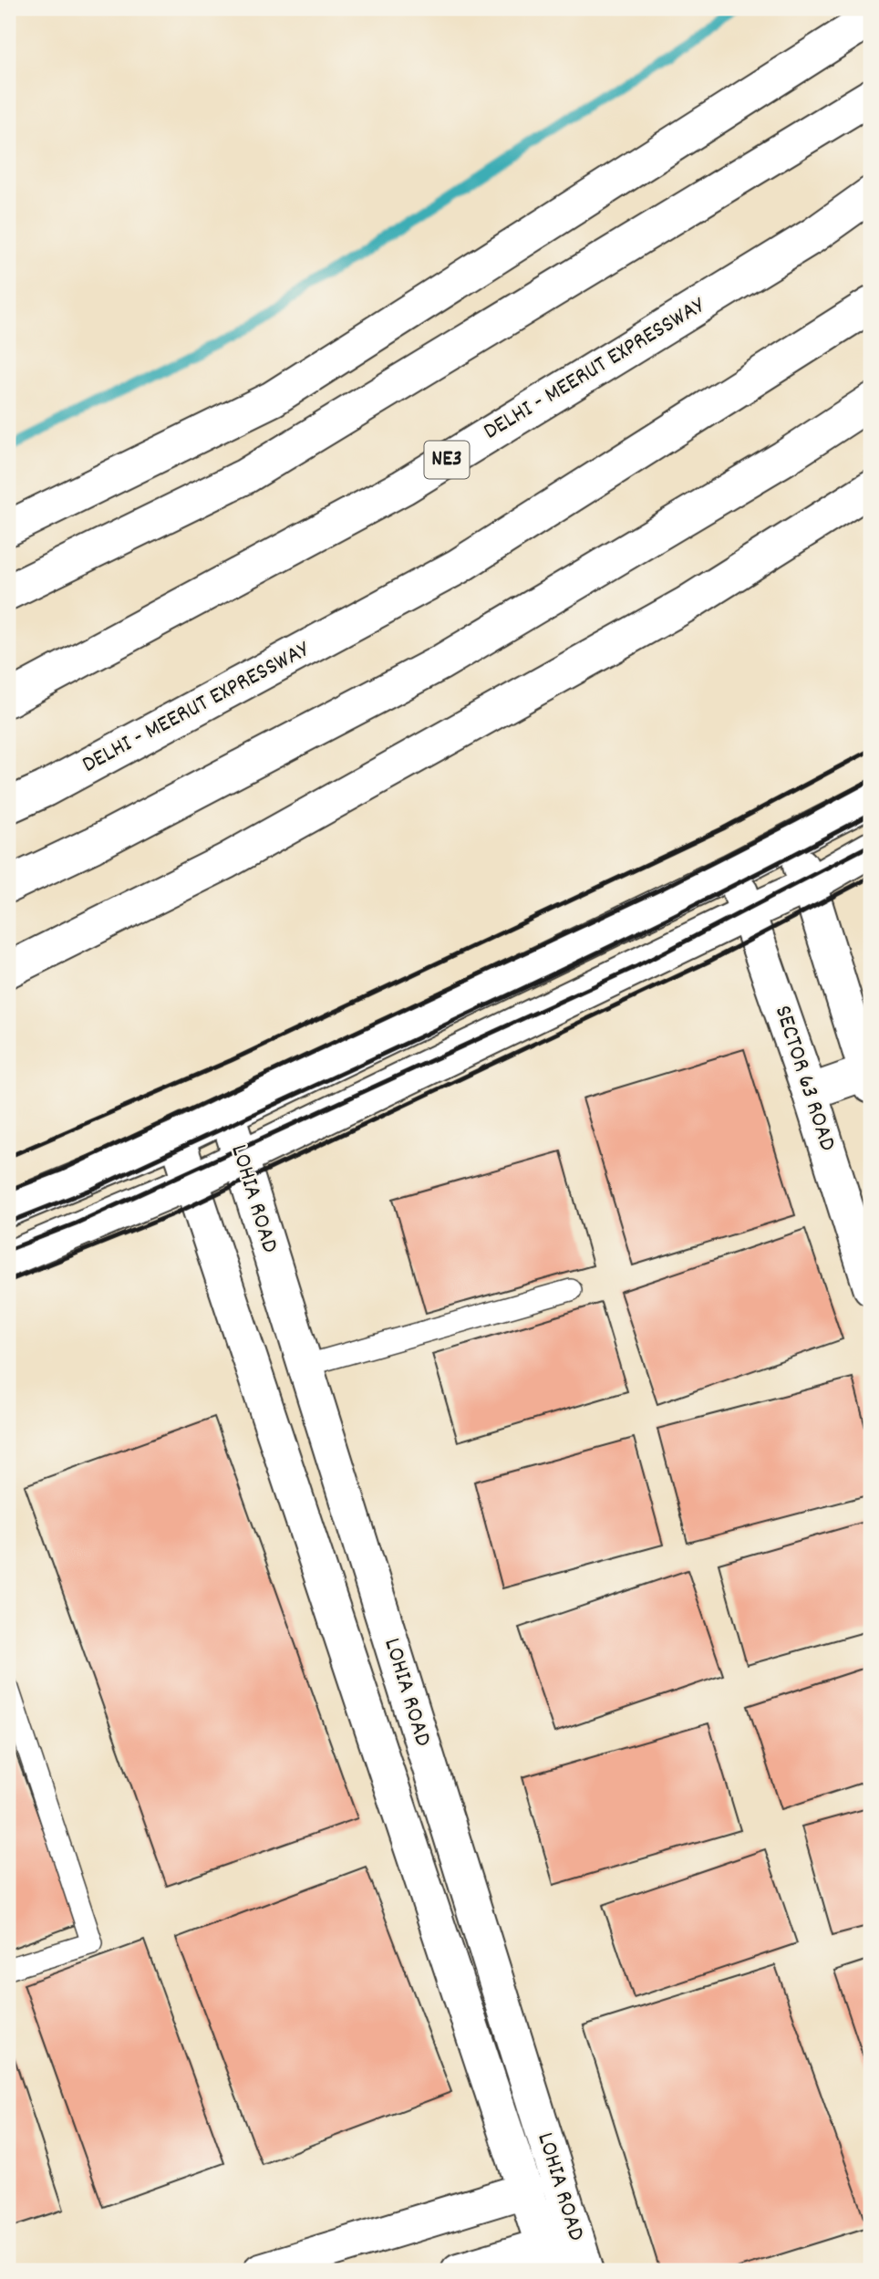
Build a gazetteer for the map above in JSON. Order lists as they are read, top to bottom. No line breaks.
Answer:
{"streets":{"main road":["DELHI - MEERUT EXPRESSWAY","NE3","SECTOR 63 ROAD","LOHIA ROAD"]}}
